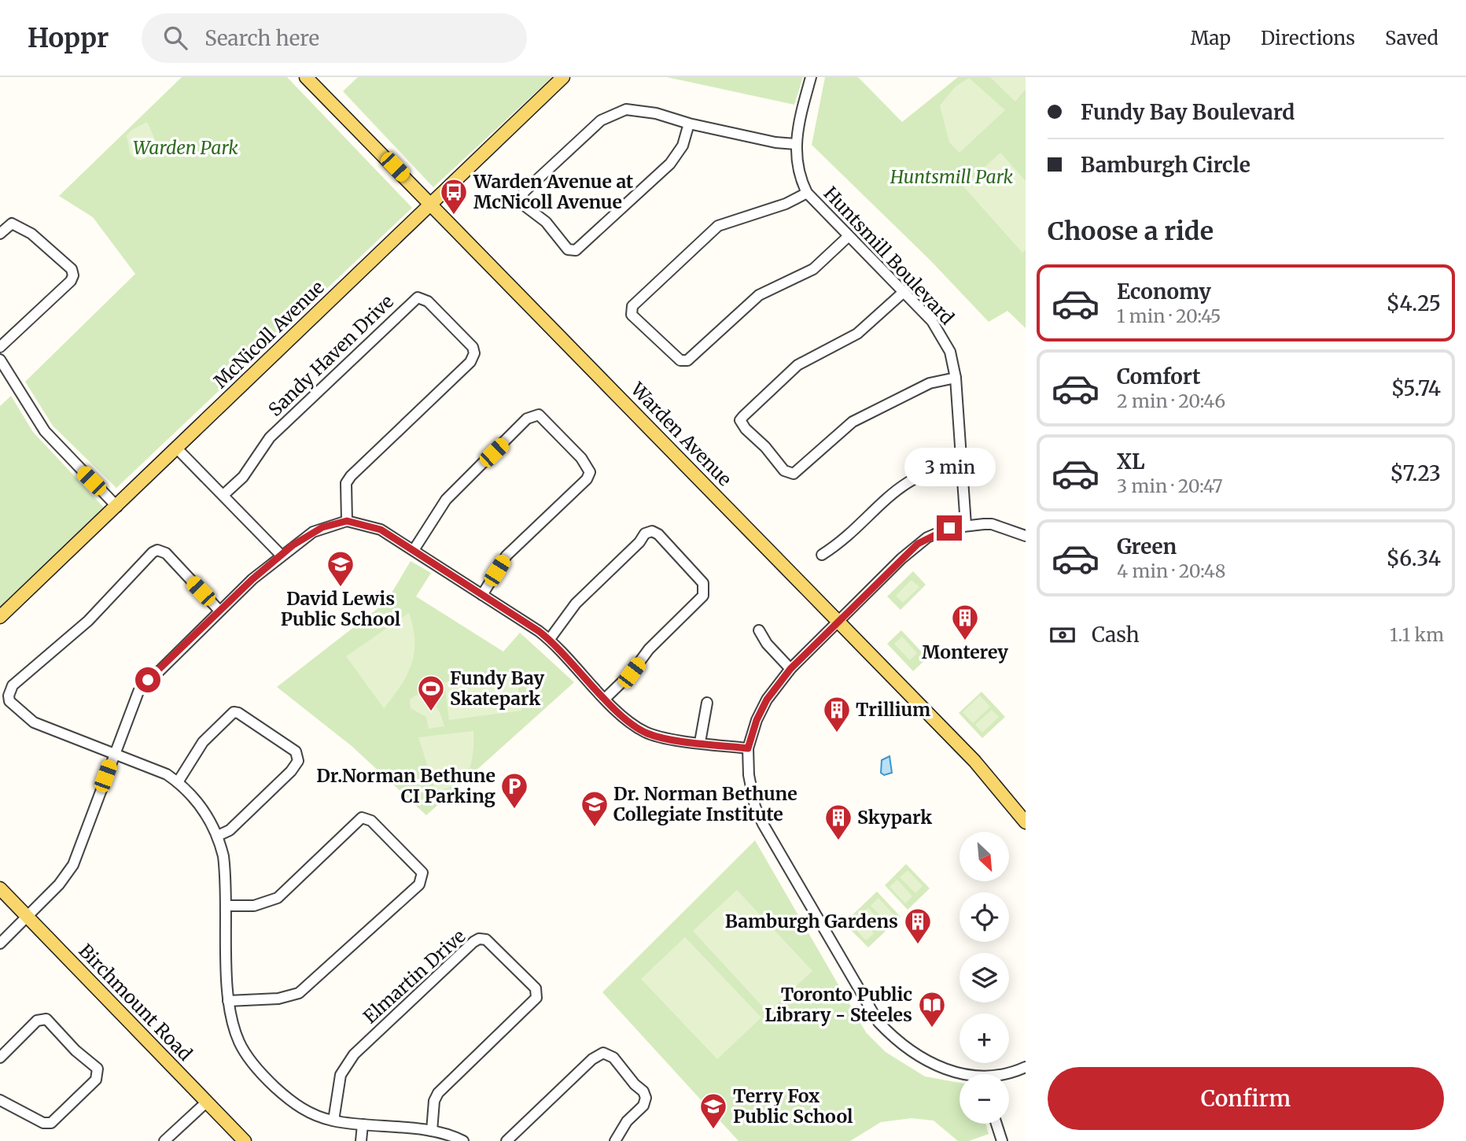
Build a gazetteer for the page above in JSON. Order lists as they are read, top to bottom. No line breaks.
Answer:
{"streets":{"main road":["McNicoll Avenue","Warden Avenue","Birchmount Road"],"street":["Huntsmill Boulevard","Sandy Haven Drive","Elmartin Drive"]},"crossings":[["McNicoll Avenue","Warden Avenue"]],"parks":["Warden Park","Huntsmill Park"],"places":{"bus stop":["Warden Avenue at McNicoll Avenue"],"school or university":["David Lewis Public School","Dr. Norman Bethune Collegiate Institute","Terry Fox Public School"],"building":["Monterey","Trillium","Skypark","Bamburgh Gardens"],"sports":["Fundy Bay Skatepark"],"parking":["Dr.Norman Bethune CI Parking"],"library":["Toronto Public Library - Steeles"]},"north":"bottom right","page":{"header":"Hoppr","search":"Search here","nav":["Map","Directions","Saved"],"banner":["Fundy Bay Boulevard","Bamburgh Circle"],"heading":"Choose a ride","list":[{"name":"Economy","note":"1 min · 20:45","value":"$4.25"},{"name":"Comfort","note":"2 min · 20:46","value":"$5.74"},{"name":"XL","note":"3 min · 20:47","value":"$7.23"},{"name":"Green","note":"4 min · 20:48","value":"$6.34"}],"bubble":"3 min","pay":["Cash","1.1 km"],"map_buttons":["+","−"],"buttons":"Confirm"}}
